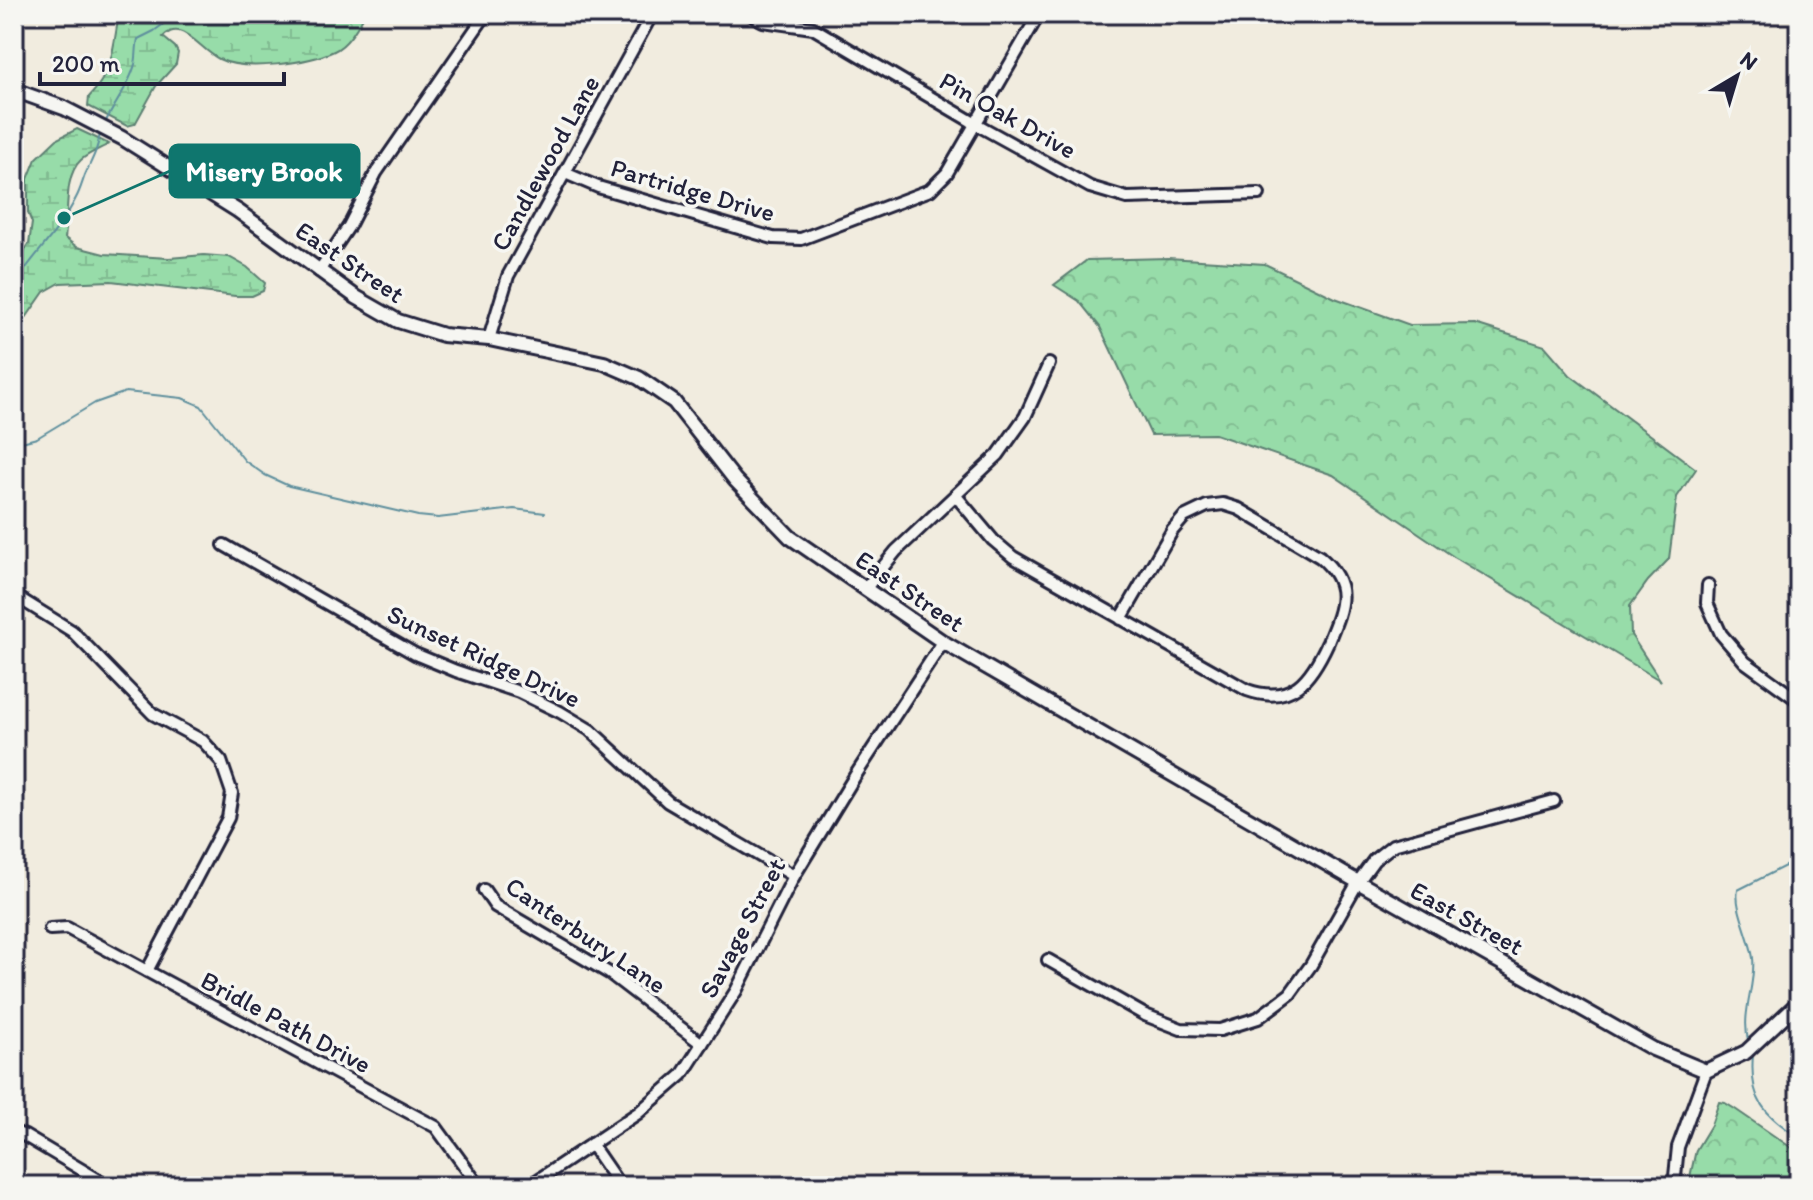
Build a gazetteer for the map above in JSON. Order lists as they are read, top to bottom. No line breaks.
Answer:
{"streets":{"street":["Pin Oak Drive","Candlewood Lane","Partridge Drive","East Street","Sunset Ridge Drive","Savage Street","Canterbury Lane","Bridle Path Drive"]},"crossings":[["Pin Oak Drive","Partridge Drive"],["Candlewood Lane","Partridge Drive"],["Candlewood Lane","East Street"],["East Street","Savage Street"],["Sunset Ridge Drive","Savage Street"],["Savage Street","Canterbury Lane"]],"places":["Misery Brook"],"scale_bar":"200 m","north":"top right"}
